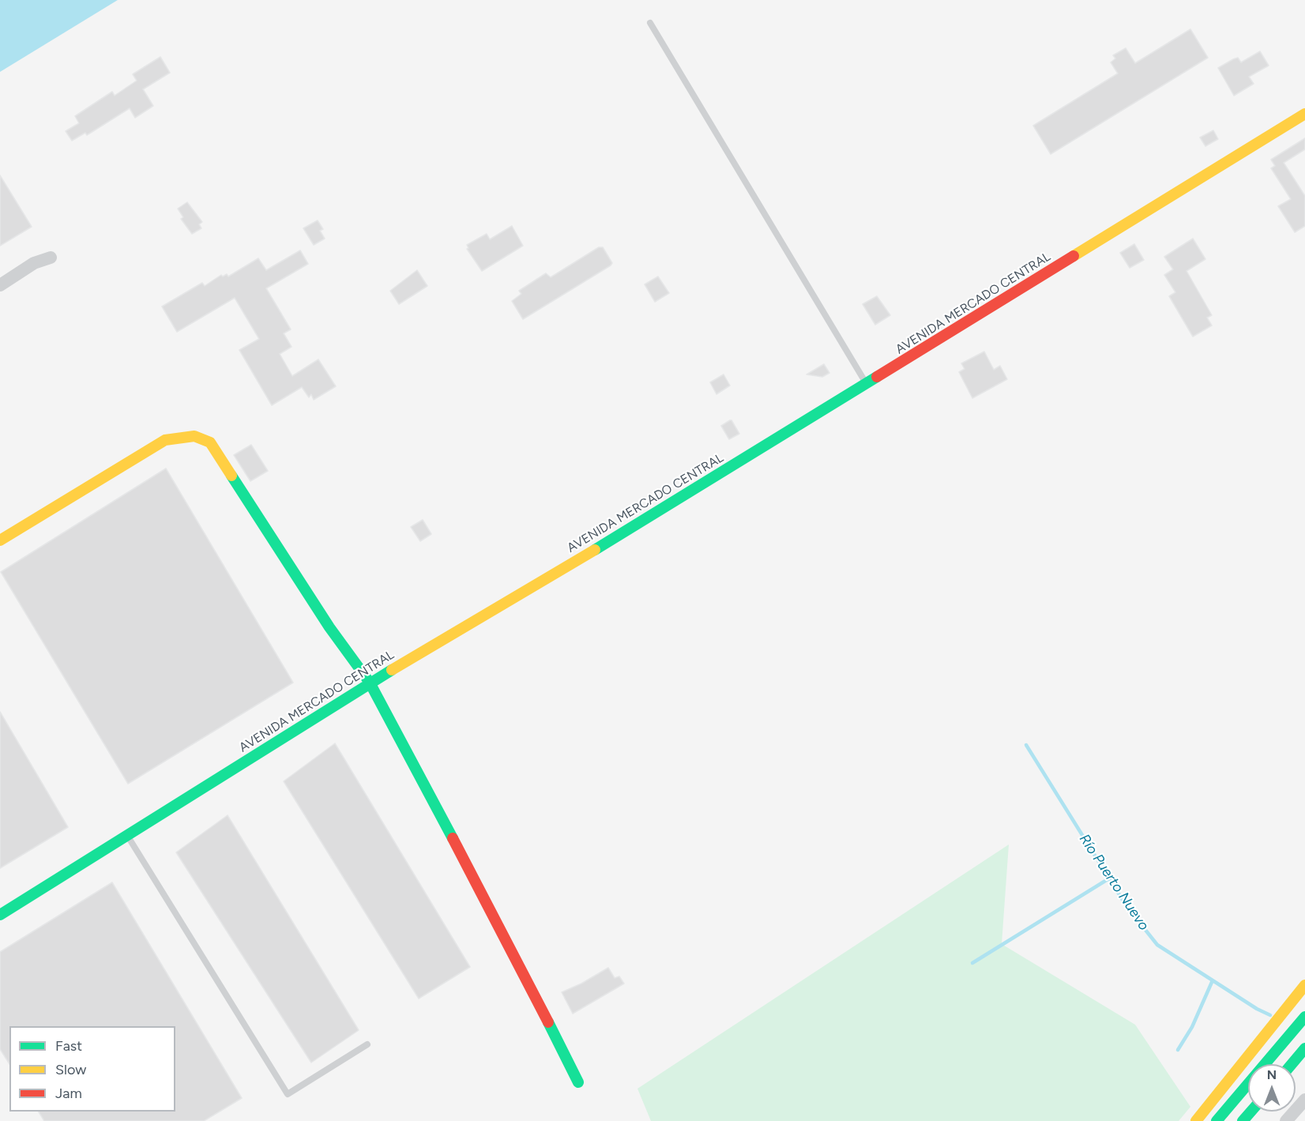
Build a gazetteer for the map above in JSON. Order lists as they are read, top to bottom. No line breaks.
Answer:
{"streets":{"main road":["AVENIDA MERCADO CENTRAL"]},"water":["Río Puerto Nuevo"],"legend":["Fast","Slow","Jam"],"north":"top"}
